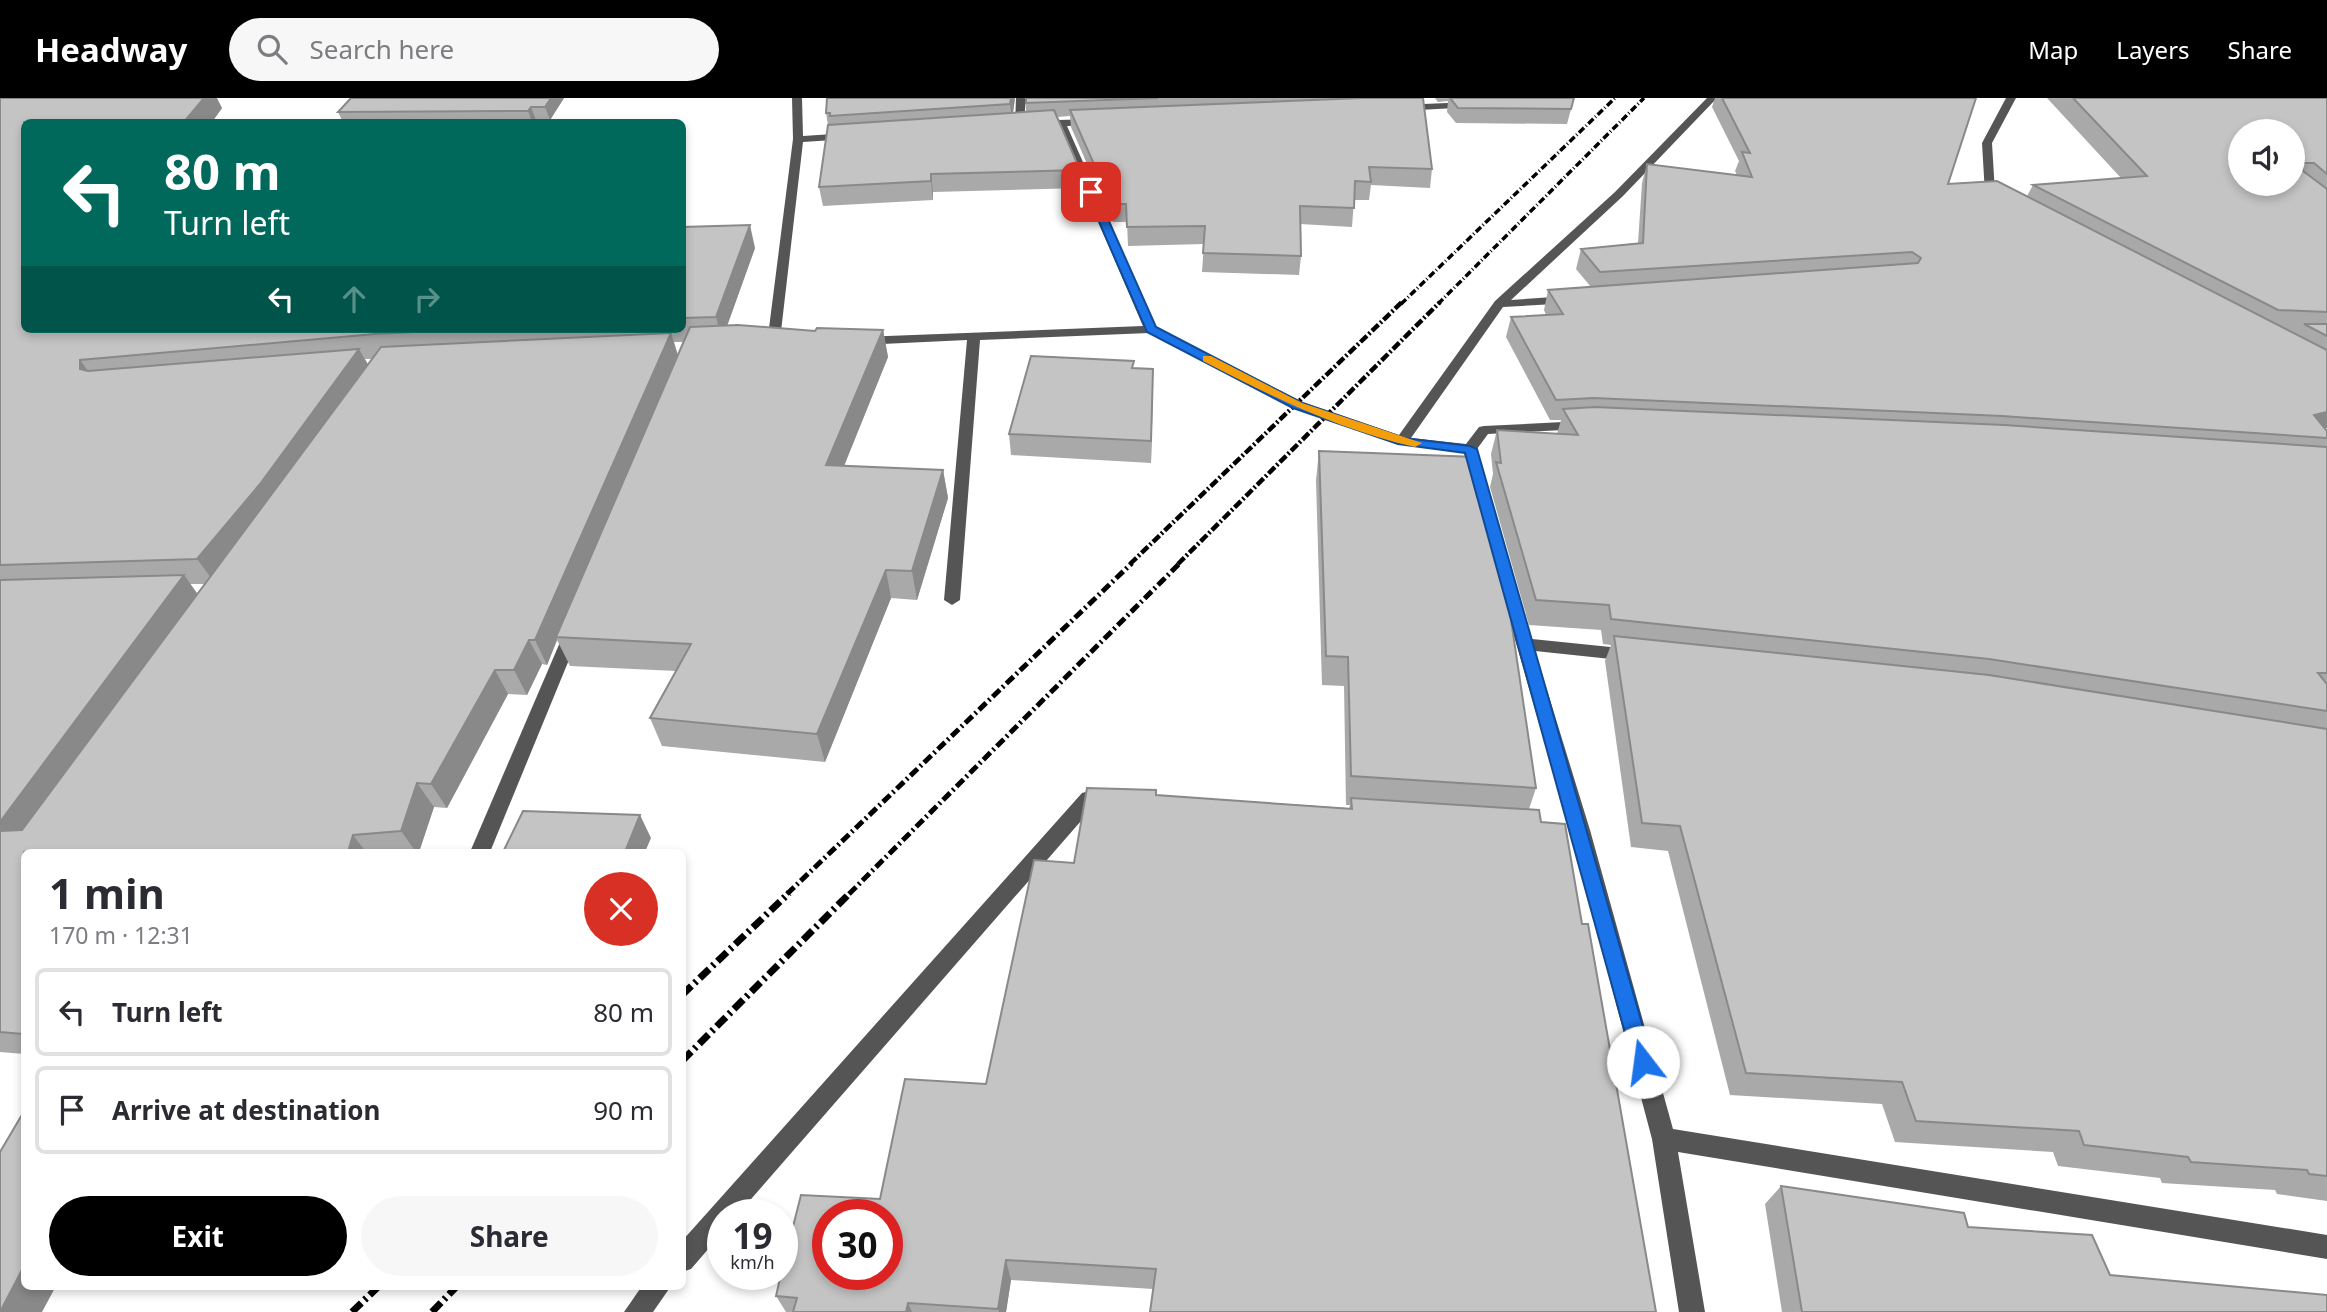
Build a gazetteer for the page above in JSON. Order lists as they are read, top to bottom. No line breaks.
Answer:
{"page":{"header":"Headway","search":"Search here","nav":["Map","Layers","Share"],"turn":["80 m","Turn left"],"heading":["1 min","170 m · 12:31"],"list":[{"name":"Turn left","value":"80 m"},{"name":"Arrive at destination","value":"90 m"}],"buttons":["Exit","Share"],"speed":"19 km/h","limit":"30"}}
